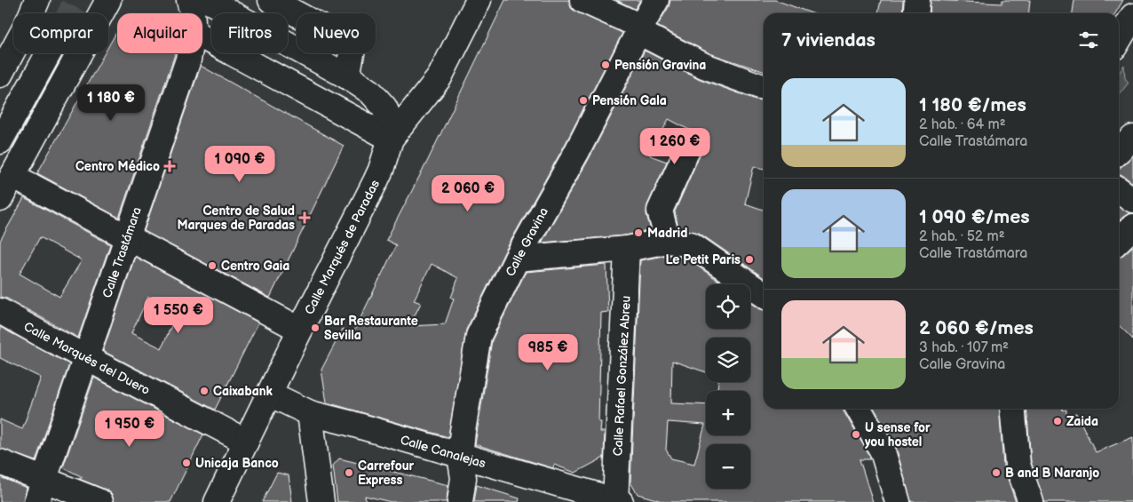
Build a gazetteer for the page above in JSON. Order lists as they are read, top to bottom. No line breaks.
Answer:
{"streets":{"street":["Calle Gravina","Calle Marqués de Paradas","Calle Trastámara","Calle Marqués del Duero","Calle Rafael González Abreu","Calle Canalejas"]},"crossings":[["Calle Gravina","Calle Canalejas"],["Calle Marqués de Paradas","Calle Marqués del Duero"],["Calle Marqués de Paradas","Calle Canalejas"],["Calle Trastámara","Calle Marqués del Duero"],["Calle Rafael González Abreu","Calle Canalejas"]],"places":{"other":["Pensión Gravina","Pensión Gala","Madrid","Le Petit Paris","Centro Gaia","Bar Restaurante Sevilla","Caixabank","Zaida","U sense for you hostel","Unicaja Banco","Carrefour Express","B and B Naranjo"],"health":["Centro Médico","Centro de Salud Marques de Paradas"]},"page":{"chip":["Comprar","Alquilar","Filtros","Nuevo"],"heading":"7 viviendas","list":[{"name":"1 180 €/mes","note":"2 hab. · 64 m² · Calle Trastámara"},{"name":"1 090 €/mes","note":"2 hab. · 52 m² · Calle Trastámara"},{"name":"2 060 €/mes","note":"3 hab. · 107 m² · Calle Gravina"}],"price":["1 180 €","1 260 €","1 090 €","2 060 €","1 550 €","985 €","1 950 €"],"map_buttons":["+","−"]}}
